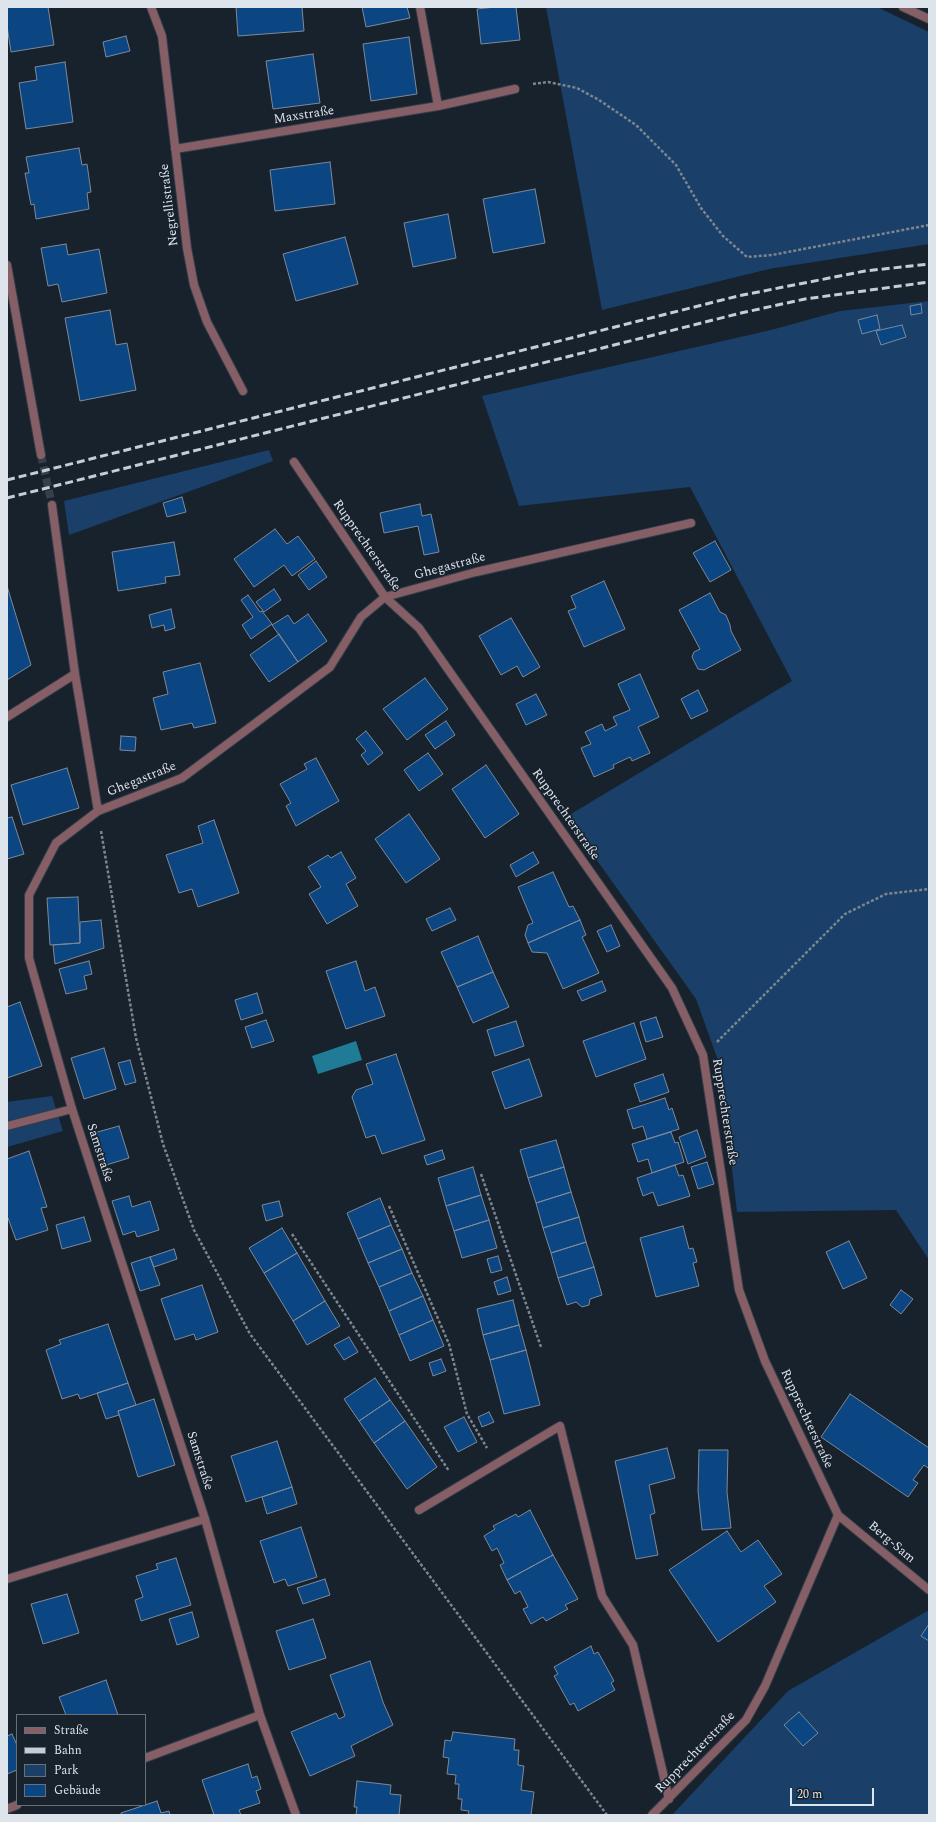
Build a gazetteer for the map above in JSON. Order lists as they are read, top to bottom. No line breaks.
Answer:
{"streets":{"street":["Maxstraße","Negrellistraße","Rupprechterstraße","Ghegastraße","Samstraße","Berg-Sam"]},"crossings":[["Maxstraße","Negrellistraße"],["Rupprechterstraße","Ghegastraße"],["Rupprechterstraße","Berg-Sam"],["Ghegastraße","Samstraße"]],"legend":["Straße","Bahn","Park","Gebäude"],"scale_bar":"20 m"}
